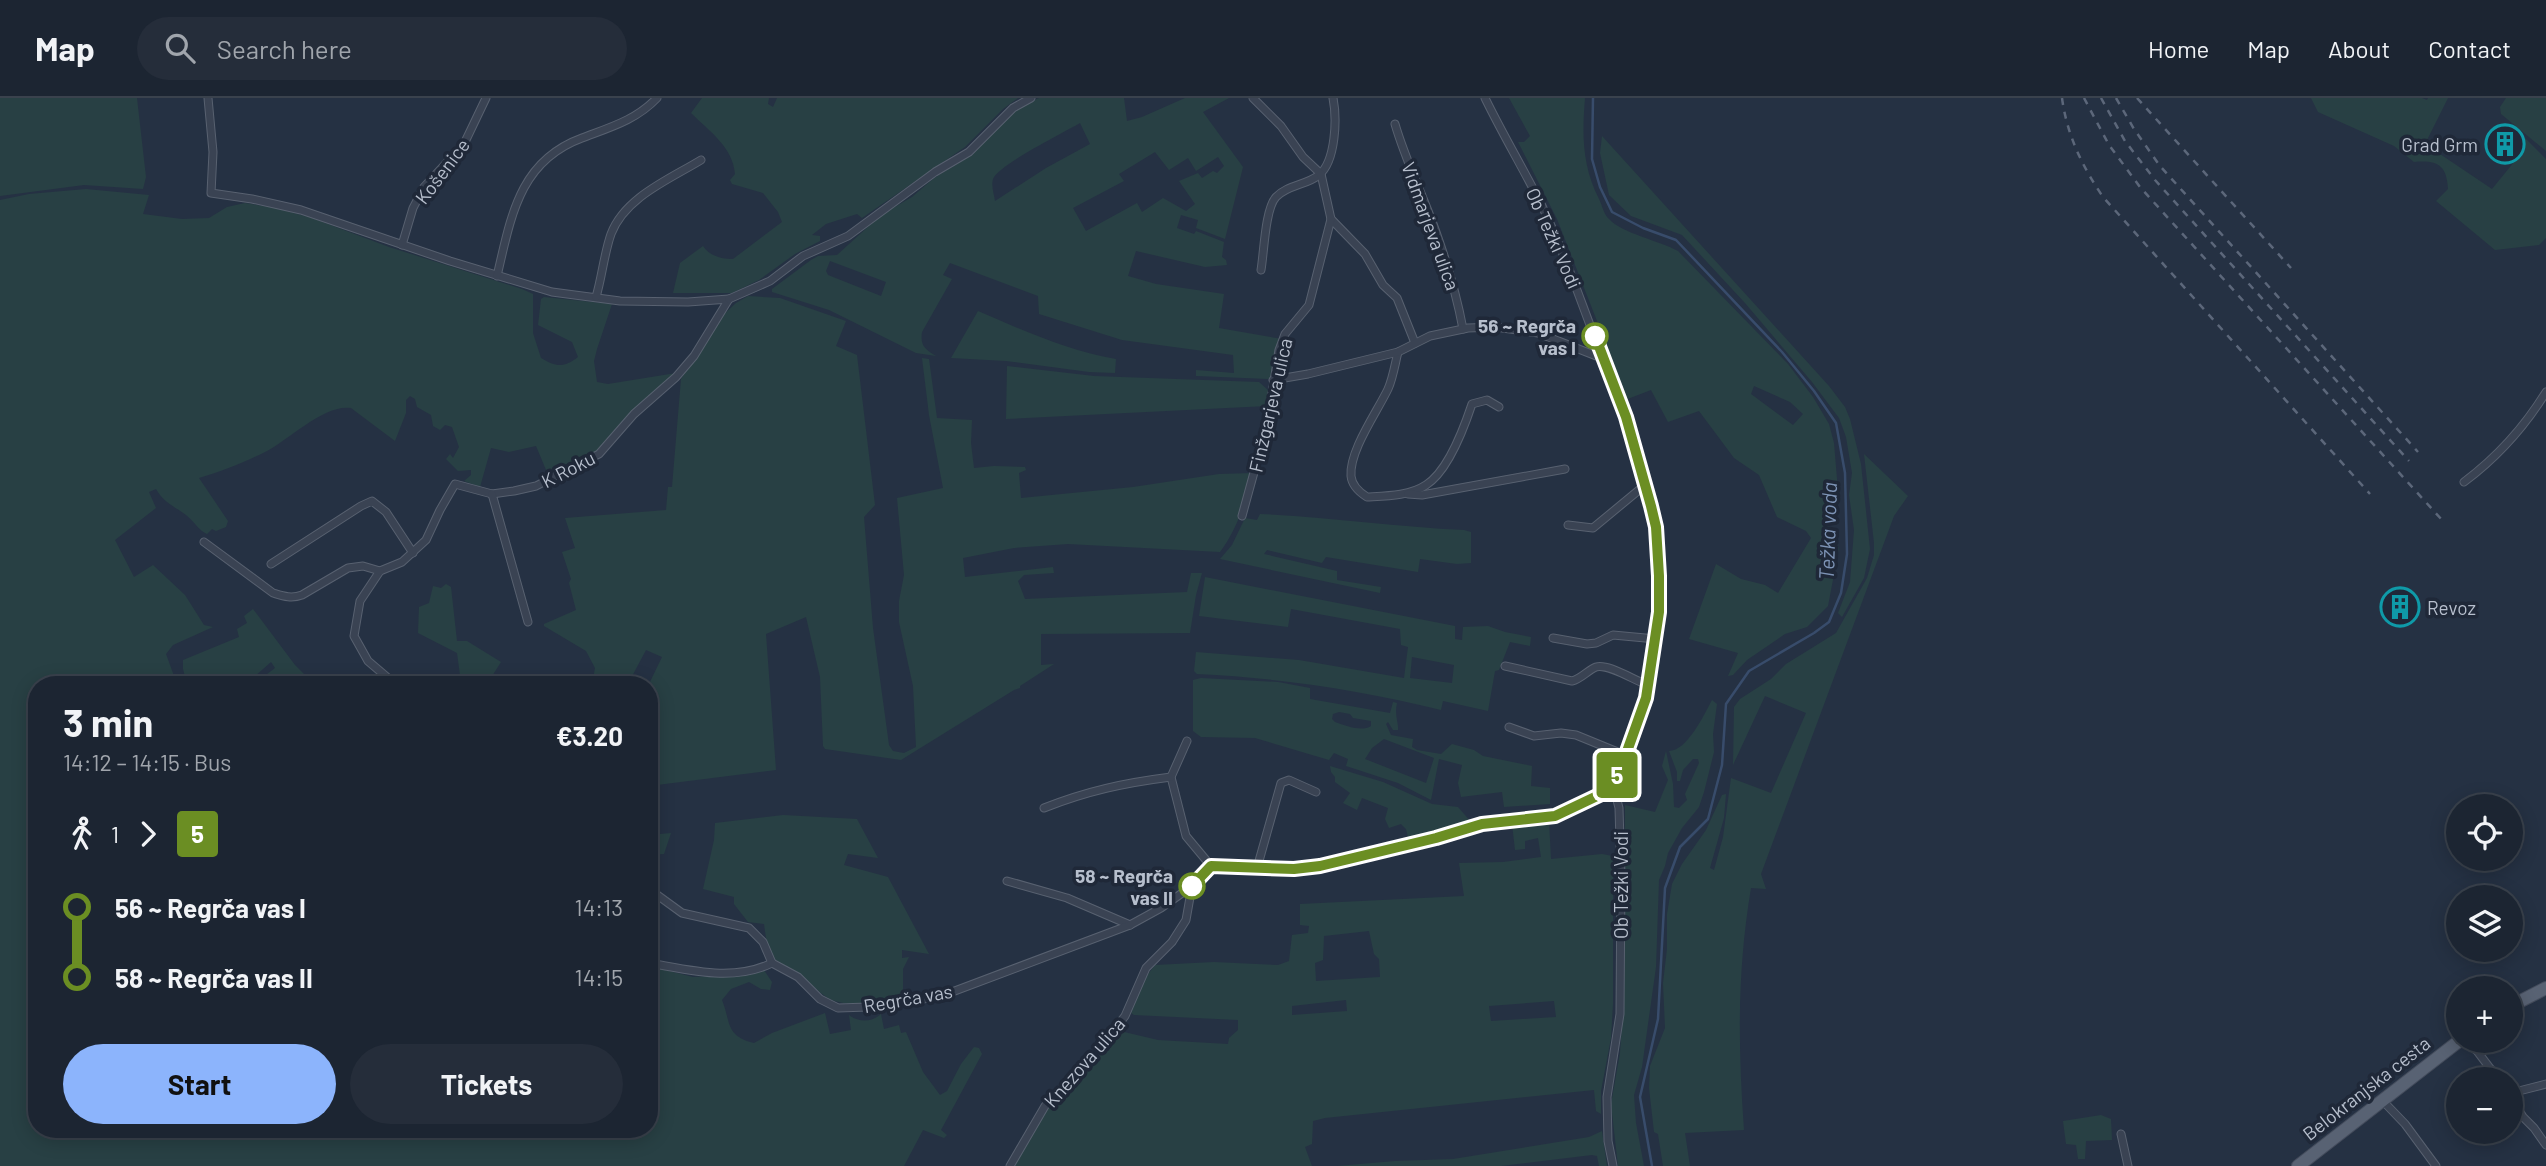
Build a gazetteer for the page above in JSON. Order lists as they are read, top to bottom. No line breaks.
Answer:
{"streets":{"main road":["Belokranjska cesta"],"street":["Košenice","Vidmarjeva ulica","Ob Težki Vodi","Finžgarjeva ulica","K Roku","Regrča vas","Knezova ulica"]},"crossings":[["Regrča vas","Knezova ulica"]],"water":["Težka voda"],"places":{"building":["Grad Grm","Revoz"],"other":["56 ~ Regrča vas I","58 ~ Regrča vas II"]},"lines":["bus line 5"],"page":{"header":"Map","search":"Search here","nav":["Home","Map","About","Contact"],"on_map":"5","heading":["3 min","14:12 – 14:15 · Bus","€3.20"],"map_buttons":["+","−"],"legs":["1","5"],"list":[{"name":"56 ~ Regrča vas I","value":"14:13"},{"name":"58 ~ Regrča vas II","value":"14:15"}],"buttons":["Start","Tickets"]}}
